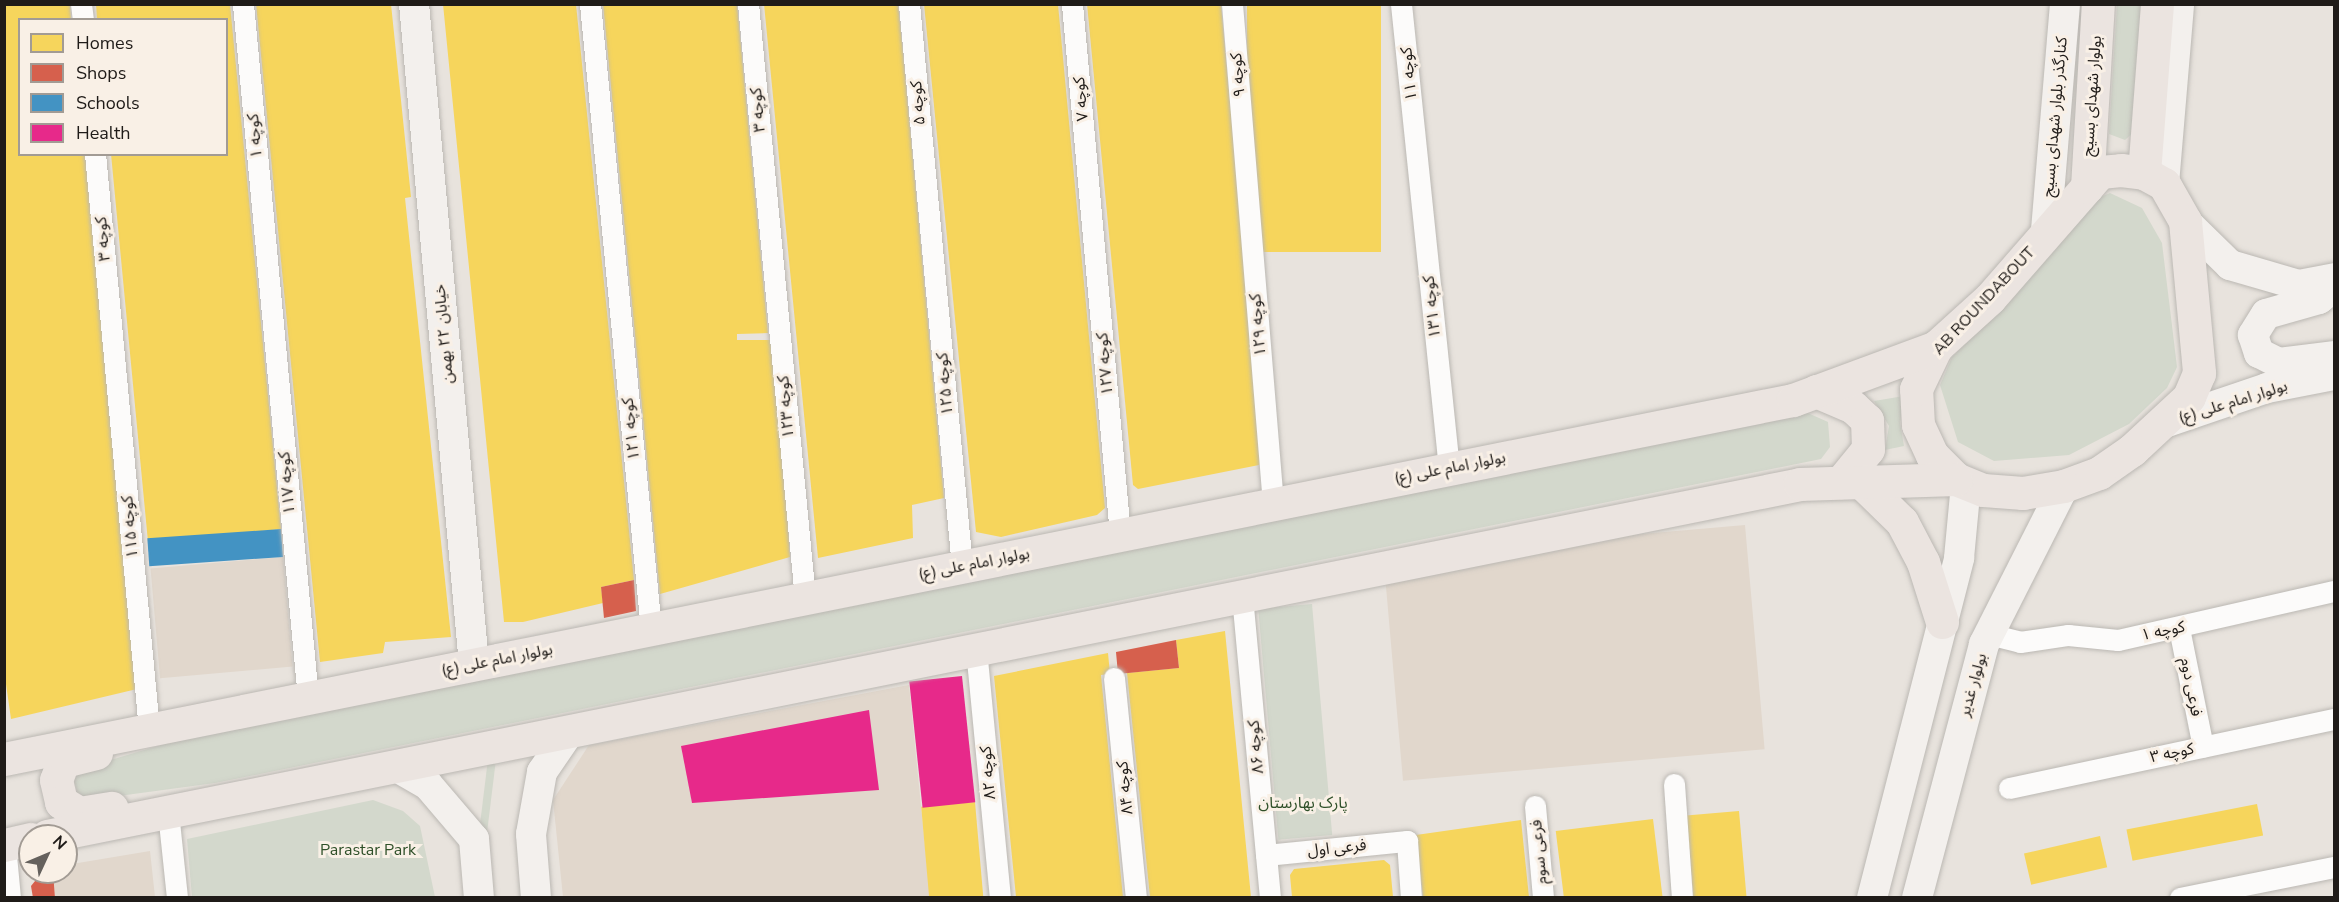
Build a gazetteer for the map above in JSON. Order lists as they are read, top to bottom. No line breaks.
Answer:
{"streets":{"main road":["بولوار شهدای بسیج","AB ROUNDABOUT","بولوار امام علی (ع)"],"street":["کوچه ۱۱","کوچه ۹","کوچه ۷","کوچه ۵","کوچه ۳","کنارگذر بلوار شهدای بسیج","کوچه ۱","کوچه ۱۳۱","کوچه ۱۲۹","خیابان ۲۲ بهمن","کوچه ۱۲۷","کوچه ۱۲۵","کوچه ۱۲۳","کوچه ۱۲۱","کوچه ۱۱۷","کوچه ۱۱۵","بولوار غدیر","فرعی دوم","کوچه ۸۶","کوچه ۸۲","کوچه ۸۴","فرعی اول","فرعی سوم"]},"crossings":[["کوچه ۱۱","کوچه ۱۳۱"],["کوچه ۹","کوچه ۱۲۹"],["بولوار شهدای بسیج","AB ROUNDABOUT"],["کوچه ۷","کوچه ۱۲۷"],["کوچه ۵","کوچه ۱۲۵"],["کوچه ۳","کوچه ۱۲۳"],["کوچه ۳","کوچه ۱۱۵"],["کوچه ۳","فرعی دوم"],["کنارگذر بلوار شهدای بسیج","AB ROUNDABOUT"],["کوچه ۱","کوچه ۱۱۷"],["کوچه ۱","بولوار غدیر"],["کوچه ۱","فرعی دوم"],["AB ROUNDABOUT","بولوار امام علی (ع)"],["کوچه ۱۳۱","بولوار امام علی (ع)"],["کوچه ۱۲۹","بولوار امام علی (ع)"],["خیابان ۲۲ بهمن","بولوار امام علی (ع)"],["کوچه ۱۲۷","بولوار امام علی (ع)"],["کوچه ۱۲۵","بولوار امام علی (ع)"],["بولوار امام علی (ع)","کوچه ۱۲۳"],["بولوار امام علی (ع)","کوچه ۱۲۱"],["بولوار امام علی (ع)","کوچه ۱۱۷"],["بولوار امام علی (ع)","کوچه ۱۱۵"],["کوچه ۸۶","فرعی اول"]],"parks":["پارک بهارستان","Parastar Park"],"legend":["Homes","Shops","Schools","Health"],"north":"top right"}
